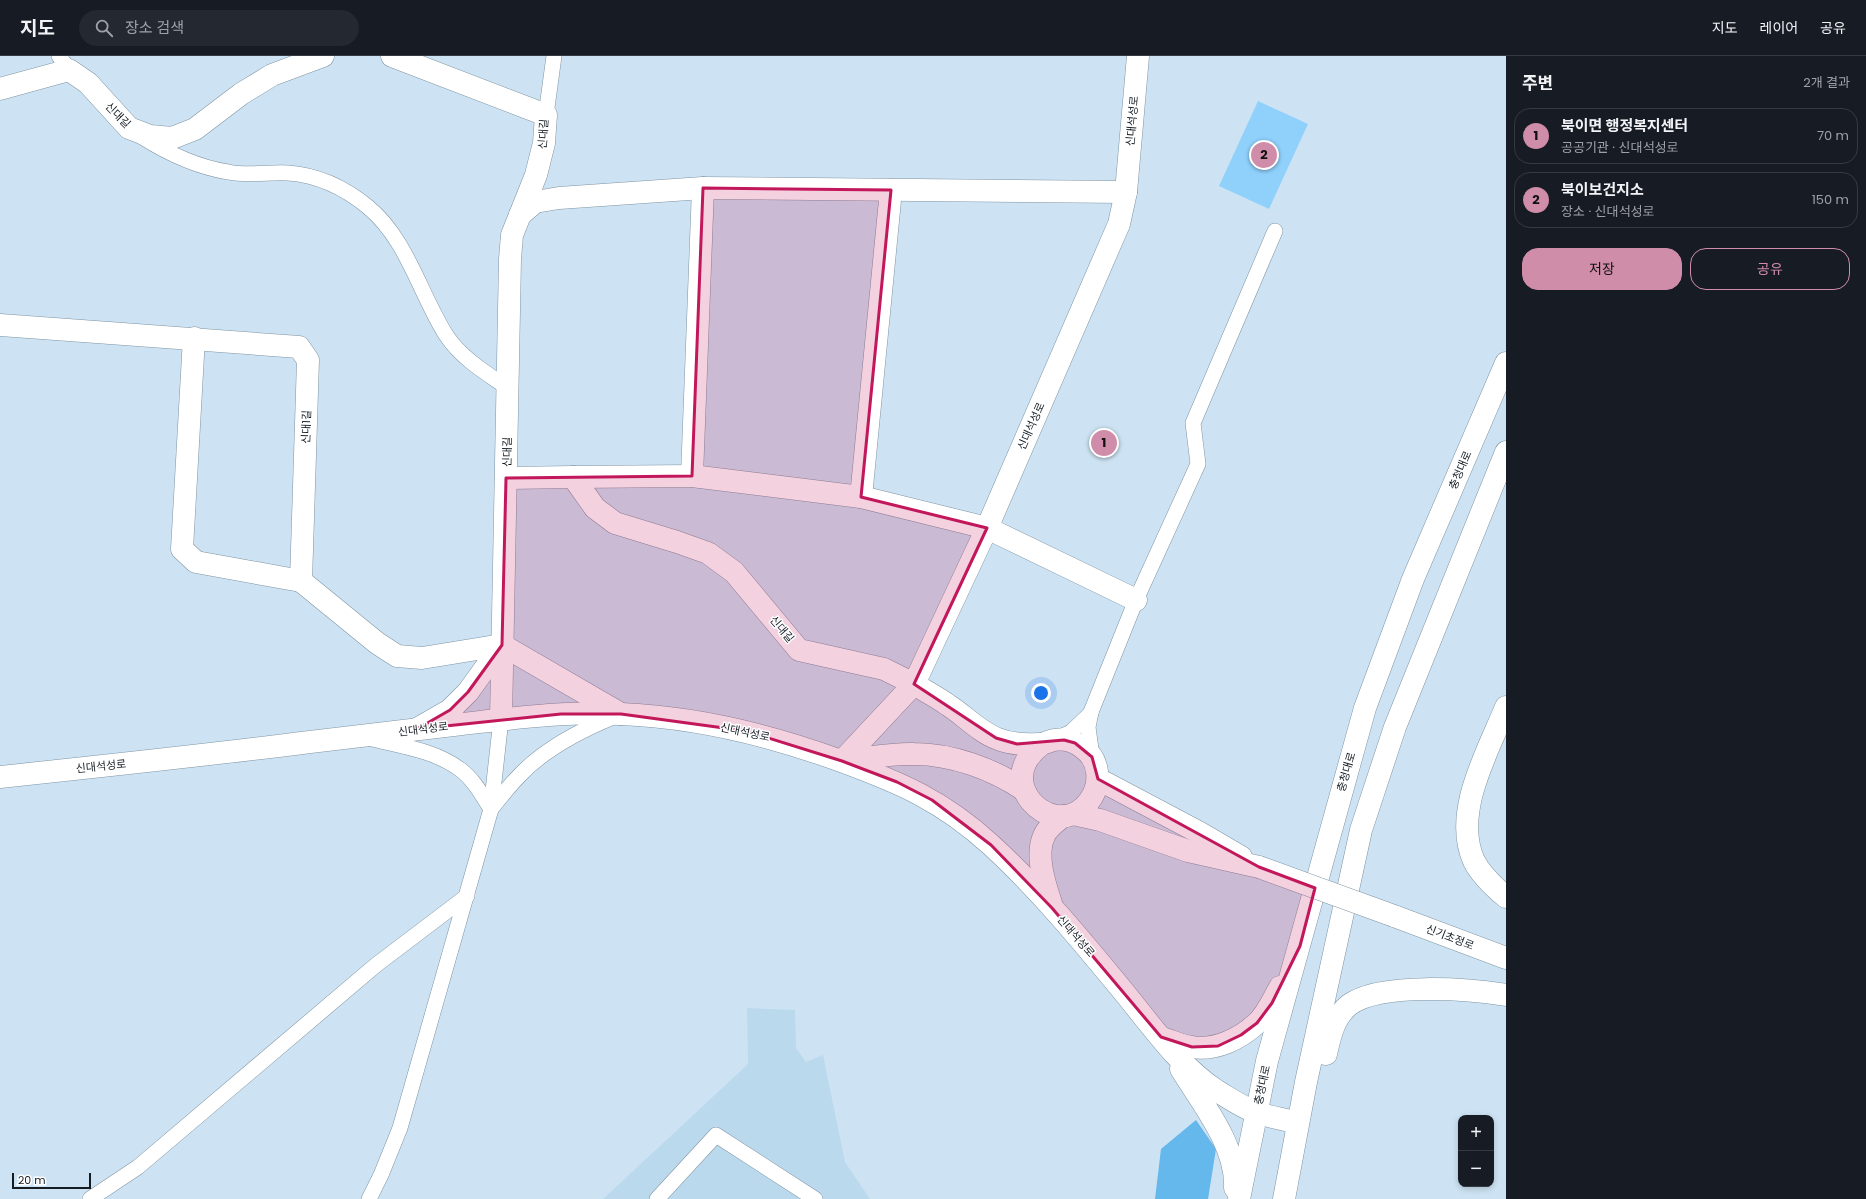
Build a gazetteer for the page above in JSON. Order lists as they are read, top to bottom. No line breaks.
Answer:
{"streets":{"street":["신대길","신대석성로","신대1길","충청대로","신기초정로"]},"crossings":[["신대길","신대석성로"],["신대석성로","충청대로"]],"scale_bar":"20 m","page":{"header":"지도","search":"장소 검색","nav":["지도","레이어","공유"],"heading":["주변","2개 결과"],"list":[{"mark":"1","name":"북이면 행정복지센터","note":"공공기관 · 신대석성로","value":"70 m"},{"mark":"2","name":"북이보건지소","note":"장소 · 신대석성로","value":"150 m"}],"pins":["2","1"],"buttons":["저장","공유"],"map_buttons":["+","−"],"scale":"20 m"}}
